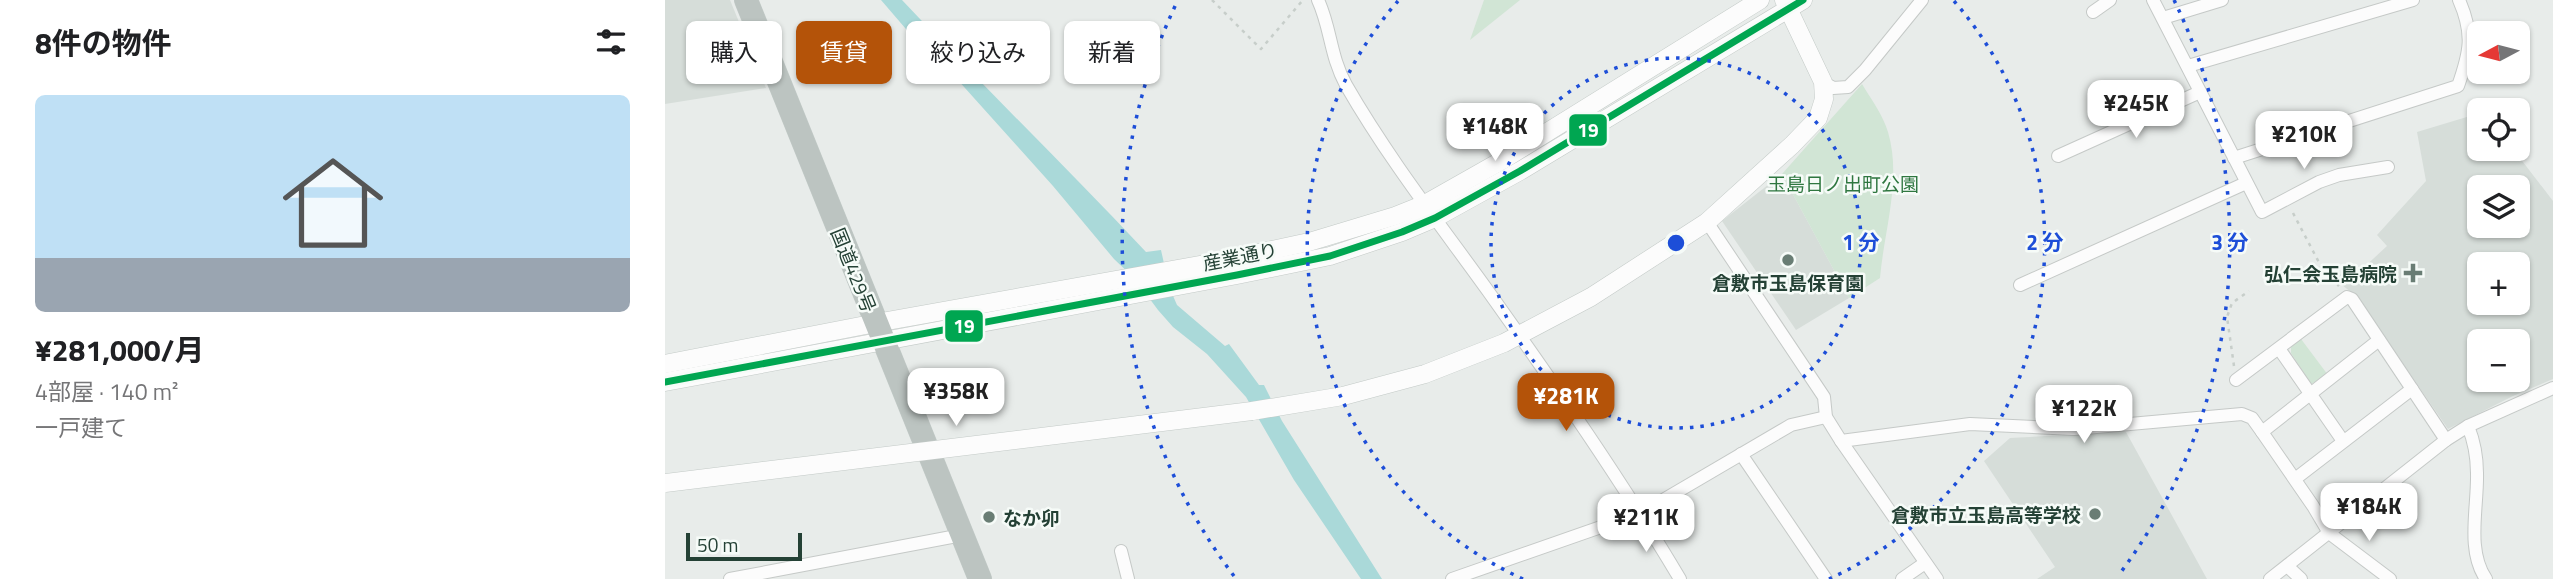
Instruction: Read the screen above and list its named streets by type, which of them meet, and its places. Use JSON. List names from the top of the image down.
{
  "streets": {
    "highway": ["国道429号"],
    "street": ["産業通り"]
  },
  "crossings": [
    ["産業通り", "国道429号"]
  ],
  "parks": ["玉島日ノ出町公園"],
  "places": {
    "other": ["倉敷市玉島保育園", "倉敷市立玉島高等学校", "なか卯"],
    "health": ["弘仁会玉島病院"]
  },
  "lines": ["transit line 19"],
  "scale_bar": "50 m",
  "north": "left",
  "page": {
    "heading": "8件の物件",
    "map_buttons": ["+", "−"],
    "chip": [
      "購入",
      "賃貸",
      "絞り込み",
      "新着"
    ],
    "price": [
      "¥245K",
      "¥148K",
      "¥210K",
      "¥358K",
      "¥281K",
      "¥122K",
      "¥184K",
      "¥211K"
    ],
    "list": [
      {
        "name": "¥281,000/月",
        "note": "4部屋 · 140 m² · 一戸建て"
      }
    ],
    "scale": "50 m"
  },
  "rings": ["1 分", "2 分", "3 分"]
}
